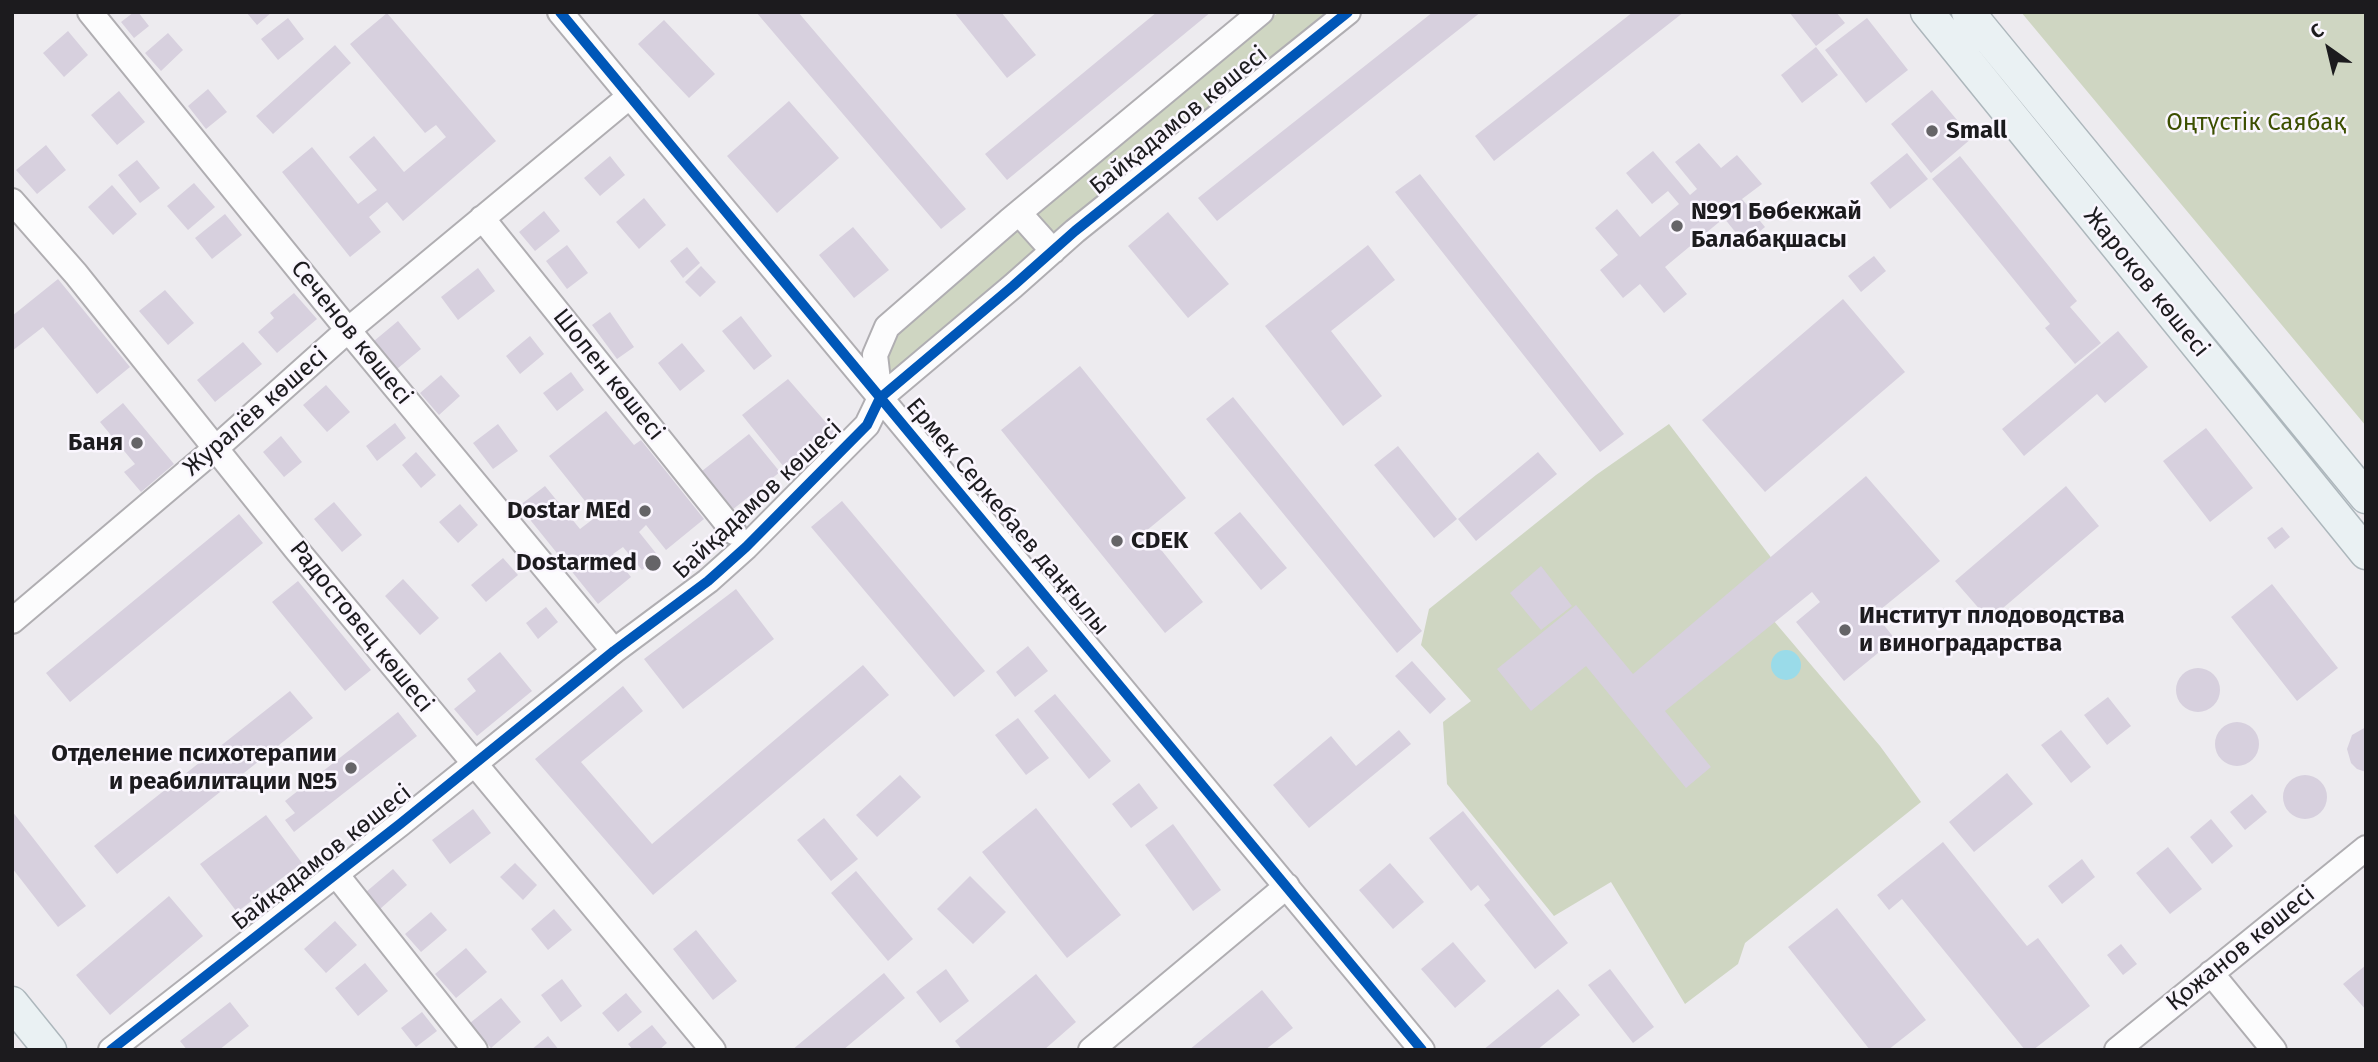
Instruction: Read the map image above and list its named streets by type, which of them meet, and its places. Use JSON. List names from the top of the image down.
{
  "streets": {
    "main road": ["Жароков көшесі"],
    "street": [
      "Байқадамов көшесі",
      "Сеченов көшесі",
      "Шопен көшесі",
      "Журалёв көшесі",
      "Ермек Серкебаев даңғылы",
      "Радостовец көшесі",
      "Қожанов көшесі"
    ]
  },
  "crossings": [
    ["Байқадамов көшесі", "Сеченов көшесі"],
    ["Байқадамов көшесі", "Ермек Серкебаев даңғылы"],
    ["Байқадамов көшесі", "Радостовец көшесі"],
    ["Сеченов көшесі", "Журалёв көшесі"],
    ["Шопен көшесі", "Журалёв көшесі"],
    ["Журалёв көшесі", "Ермек Серкебаев даңғылы"],
    ["Журалёв көшесі", "Радостовец көшесі"]
  ],
  "parks": ["Оңтүстік Саябақ"],
  "places": [
    "Small",
    "№91 Бөбекжай Балабақшасы",
    "Баня",
    "Dostar MEd",
    "CDEK",
    "Dostarmed",
    "Институт плодоводства и виноградарства",
    "Отделение психотерапии и реабилитации №5"
  ],
  "north": "top left"
}
